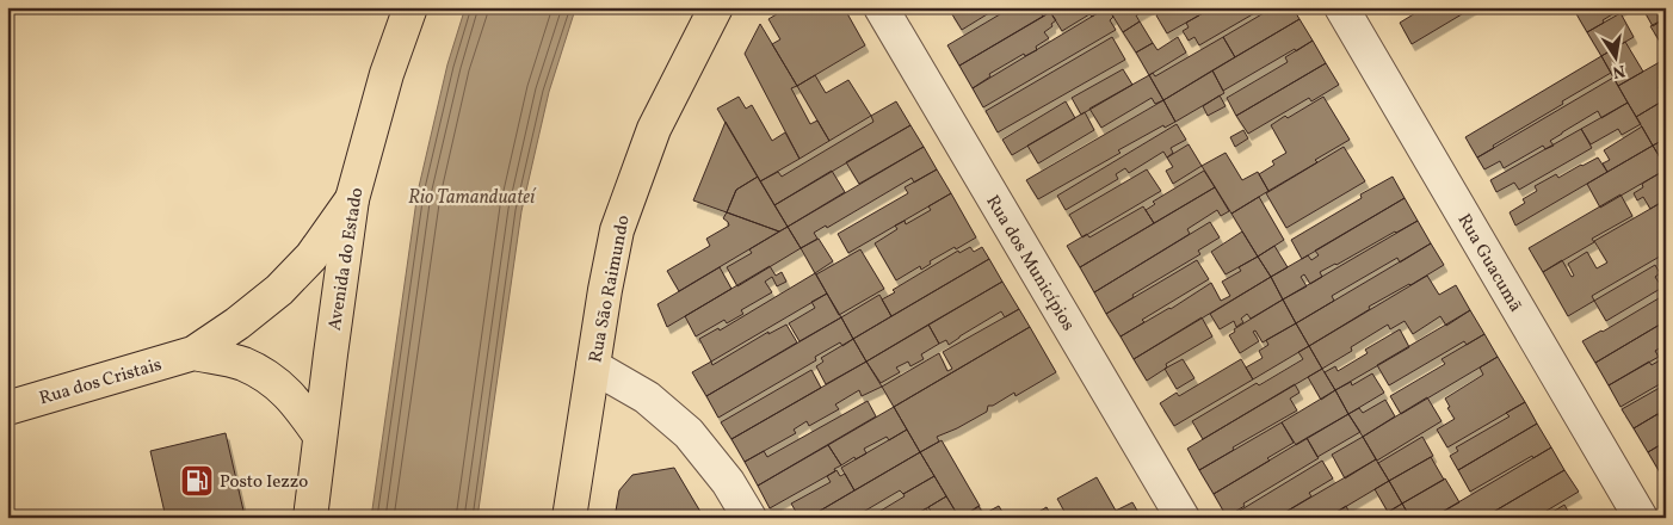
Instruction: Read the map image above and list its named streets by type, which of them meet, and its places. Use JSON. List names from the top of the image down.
{
  "streets": {
    "main road": ["Avenida do Estado", "Rua São Raimundo", "Rua dos Cristais"],
    "street": ["Rua dos Municípios", "Rua Guacumã"]
  },
  "crossings": [
    ["Avenida do Estado", "Rua dos Cristais"]
  ],
  "water": ["Rio Tamanduateí"],
  "places": {
    "fuel station": ["Posto Iezzo"]
  },
  "north": "bottom"
}
